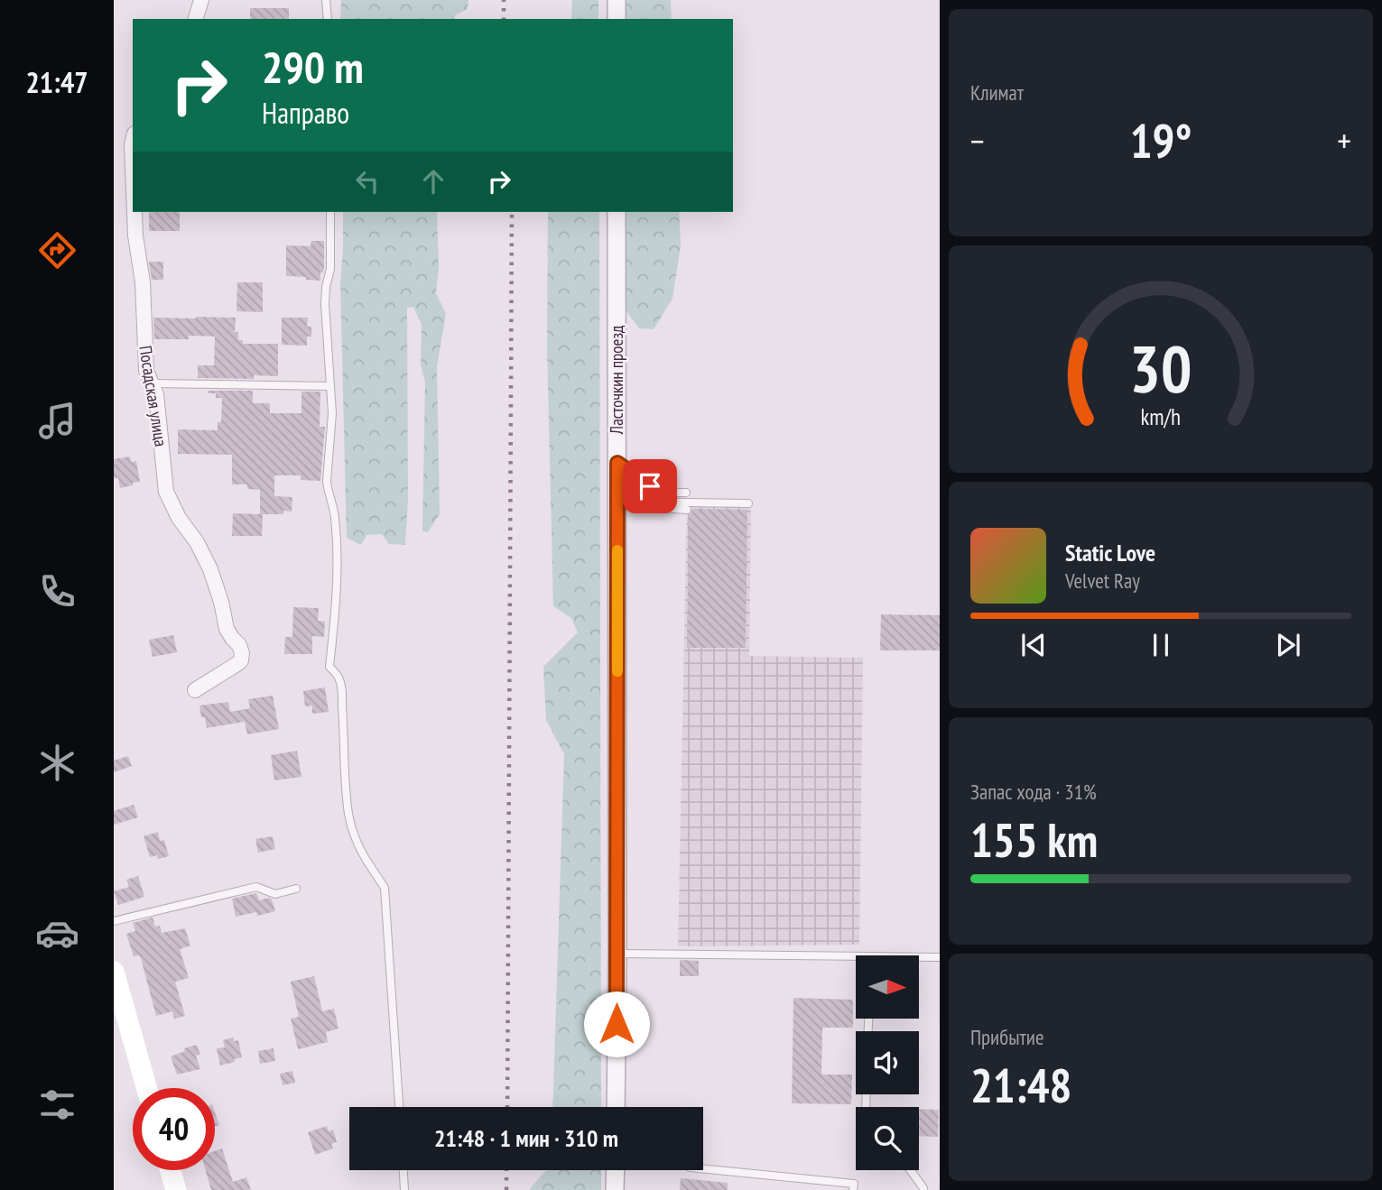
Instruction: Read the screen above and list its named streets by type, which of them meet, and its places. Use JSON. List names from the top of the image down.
{
  "streets": {
    "street": ["Ласточкин проезд", "Посадская улица"]
  },
  "north": "right",
  "page": {
    "tabs": "21:47",
    "tile": [
      "Климат",
      ["Запас хода · 31%", "155 km"],
      ["Прибытие", "21:48"]
    ],
    "turn": ["290 m", "Направо"],
    "heat": ["−", "19°", "+"],
    "song": ["Static Love", "Velvet Ray"],
    "limit": "40",
    "trip": "21:48 · 1 мин · 310 m",
    "gauge": ["30", "km/h"]
  }
}
